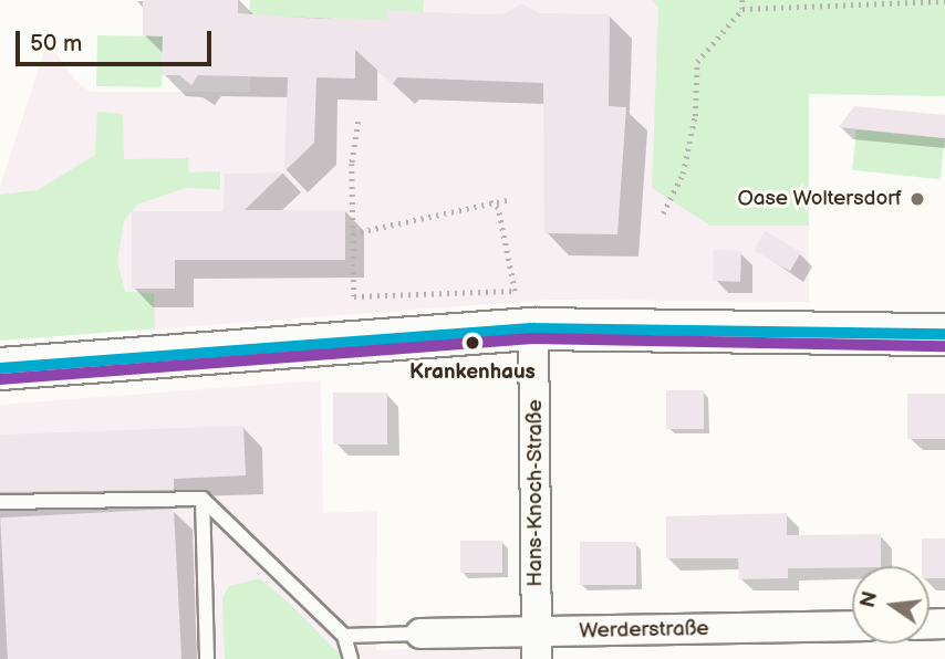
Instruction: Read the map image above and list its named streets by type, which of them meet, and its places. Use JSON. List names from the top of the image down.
{
  "streets": {
    "street": ["Hans-Knoch-Straße", "Werderstraße"]
  },
  "crossings": [
    ["Hans-Knoch-Straße", "Werderstraße"]
  ],
  "places": ["Oase Woltersdorf", "Krankenhaus"],
  "scale_bar": "50 m",
  "north": "left"
}
